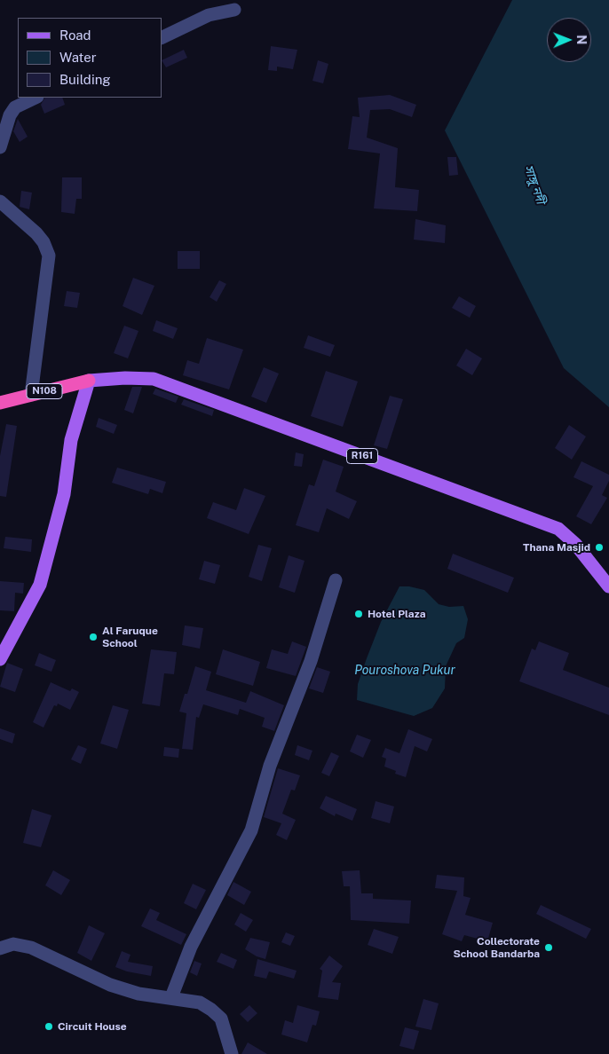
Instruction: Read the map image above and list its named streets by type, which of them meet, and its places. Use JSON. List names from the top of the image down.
{
  "streets": {
    "highway": ["N108"],
    "main road": ["R161"]
  },
  "crossings": [
    ["N108", "R161"]
  ],
  "water": ["সাঙ্গু নদী", "Pouroshova Pukur"],
  "places": [
    "Thana Masjid",
    "Hotel Plaza",
    "Al Faruque School",
    "Collectorate School Bandarba",
    "Circuit House"
  ],
  "legend": ["Road", "Water", "Building"],
  "north": "right"
}
